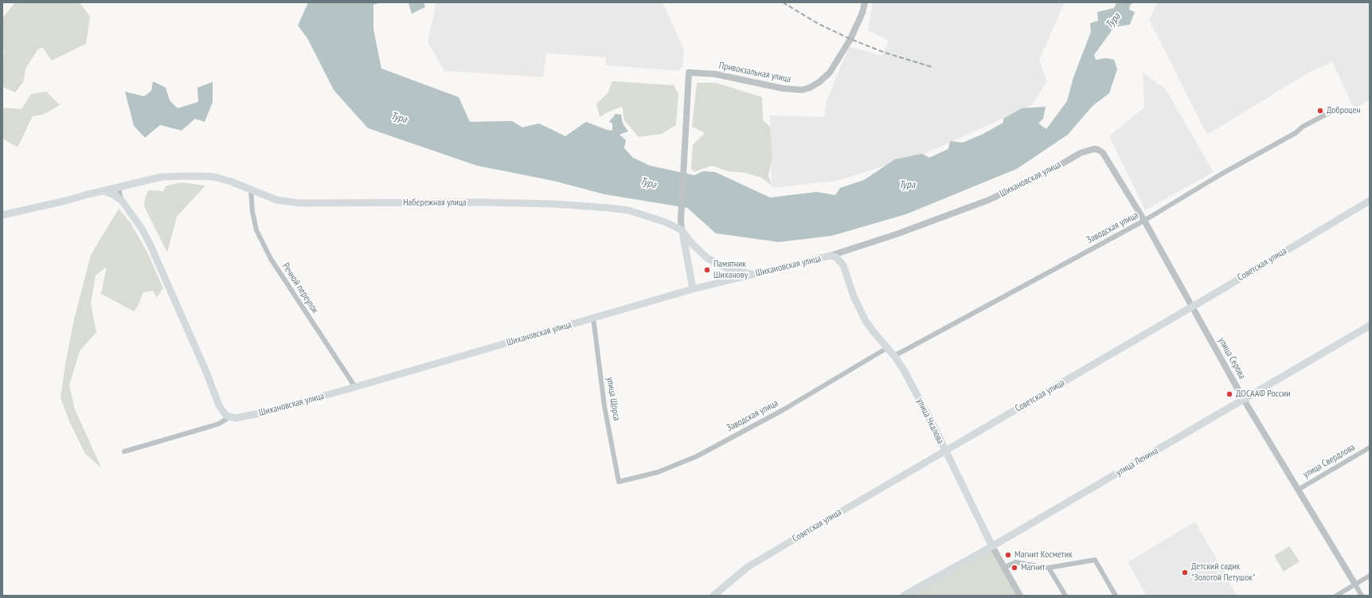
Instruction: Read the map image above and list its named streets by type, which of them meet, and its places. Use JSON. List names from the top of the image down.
{
  "streets": {
    "main road": [
      "Шихановская улица",
      "Набережная улица",
      "Советская улица",
      "улица Чкалова",
      "улица Ленина"
    ],
    "street": [
      "Привокзальная улица",
      "Заводская улица",
      "Речной переулок",
      "улица Серова",
      "улица Щорса",
      "улица Свердлова"
    ]
  },
  "crossings": [
    ["Привокзальная улица", "Набережная улица"],
    ["Шихановская улица", "Набережная улица"],
    ["Шихановская улица", "Речной переулок"],
    ["Шихановская улица", "улица Серова"],
    ["Шихановская улица", "улица Щорса"],
    ["Шихановская улица", "улица Чкалова"],
    ["Набережная улица", "Речной переулок"],
    ["Заводская улица", "улица Серова"],
    ["Заводская улица", "улица Щорса"],
    ["Заводская улица", "улица Чкалова"],
    ["Советская улица", "улица Серова"],
    ["Советская улица", "улица Чкалова"],
    ["улица Серова", "улица Свердлова"],
    ["улица Серова", "улица Ленина"],
    ["улица Чкалова", "улица Ленина"]
  ],
  "water": ["Тура"],
  "places": [
    "Доброцен",
    "Памятник Шиханову",
    "ДОСААФ России",
    "Магнит Косметик",
    "Магнит",
    "Детский садик \"Золотой Петушок\""
  ]
}
